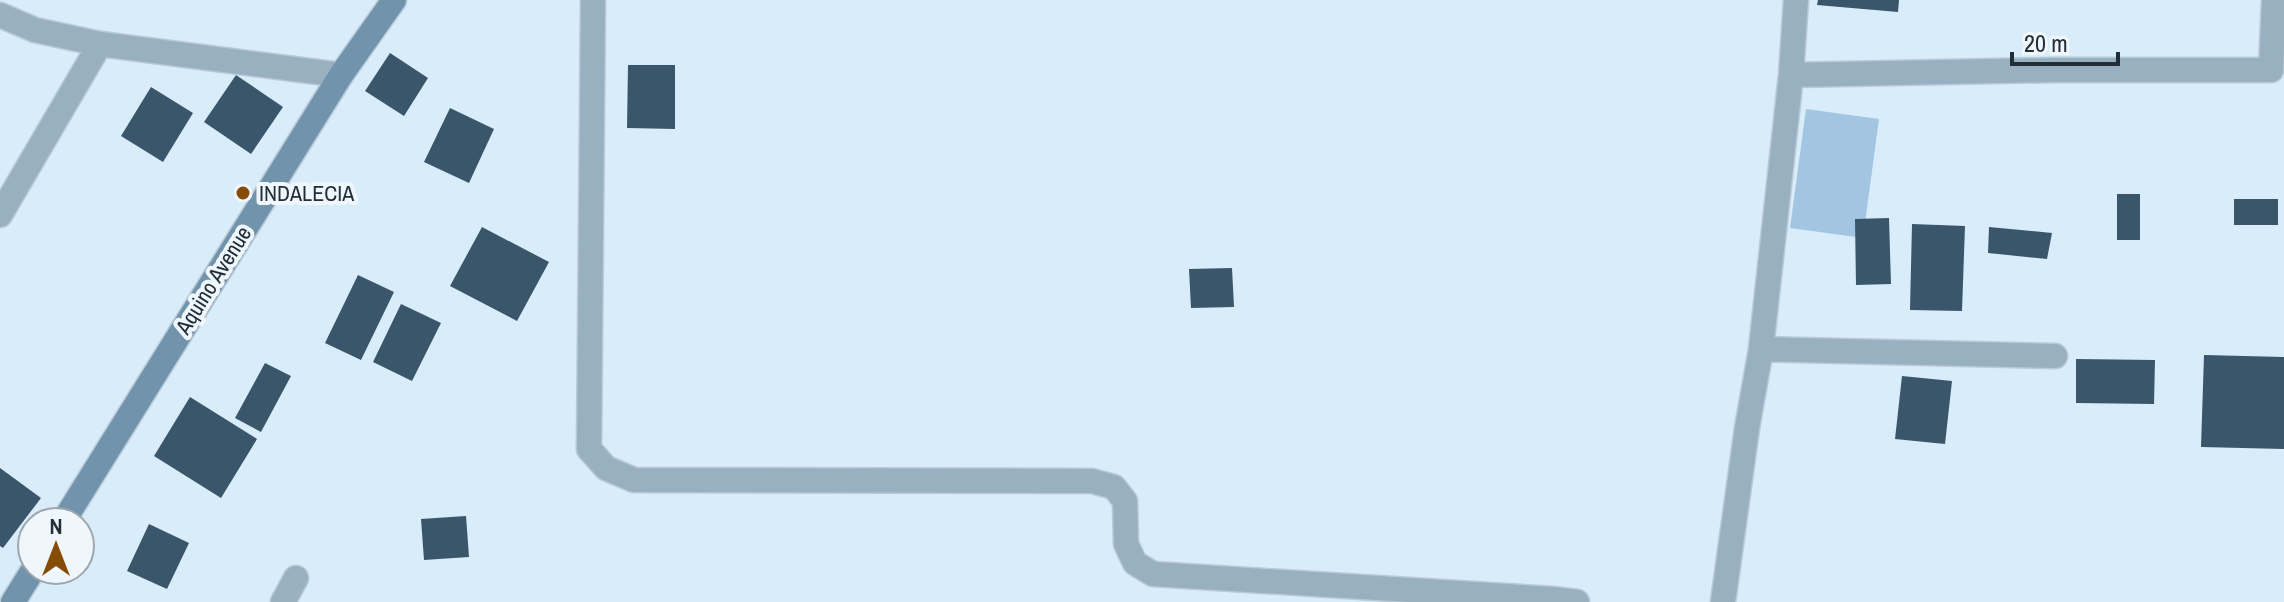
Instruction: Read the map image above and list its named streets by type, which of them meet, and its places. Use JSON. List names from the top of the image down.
{
  "streets": {
    "main road": ["Aquino Avenue"]
  },
  "places": ["INDALECIA"],
  "scale_bar": "20 m",
  "north": "top"
}
